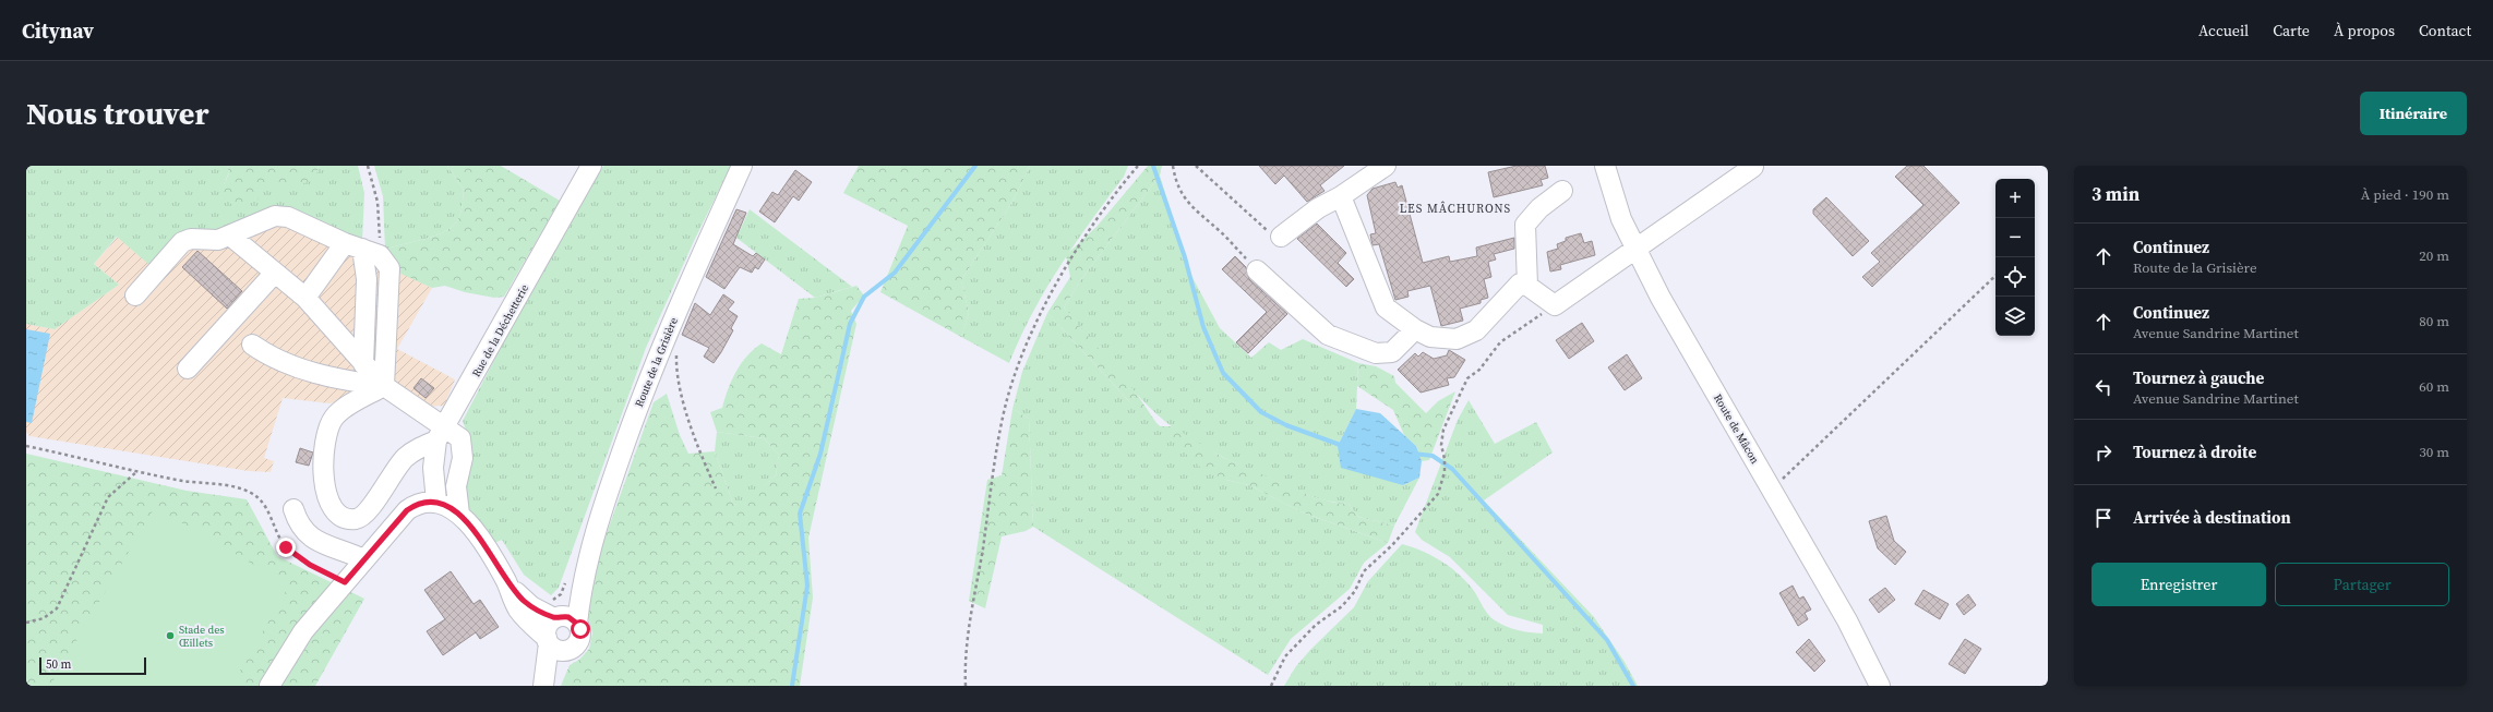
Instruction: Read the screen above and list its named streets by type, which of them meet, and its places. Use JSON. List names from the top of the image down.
{
  "streets": {
    "street": ["Rue de la Déchetterie", "Route de la Grisière", "Route de Mâcon"]
  },
  "districts": ["LES MÂCHURONS"],
  "places": ["Stade des Œillets"],
  "scale_bar": "50 m",
  "page": {
    "header": "Citynav",
    "nav": [
      "Accueil",
      "Carte",
      "À propos",
      "Contact"
    ],
    "buttons": [
      "Itinéraire",
      ["Enregistrer", "Partager"]
    ],
    "title": "Nous trouver",
    "heading": ["3 min", "À pied · 190 m"],
    "map_buttons": ["+", "−"],
    "list": [
      ["Continuez", "Route de la Grisière", "20 m"],
      ["Continuez", "Avenue Sandrine Martinet", "80 m"],
      ["Tournez à gauche", "Avenue Sandrine Martinet", "60 m"],
      ["Tournez à droite", "30 m"],
      "Arrivée à destination"
    ],
    "scale": "50 m"
  }
}
